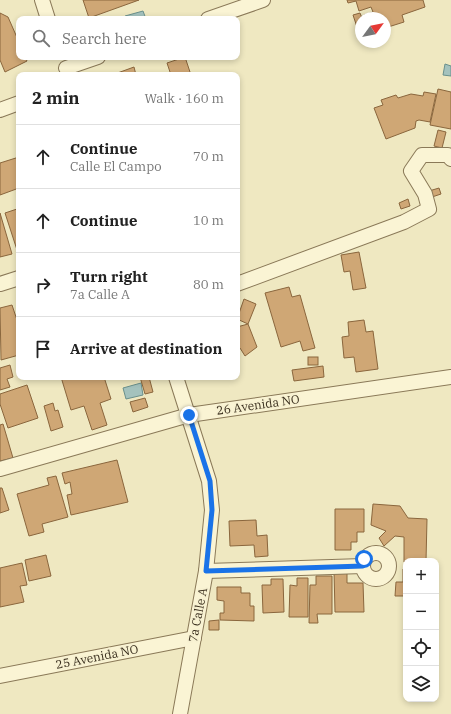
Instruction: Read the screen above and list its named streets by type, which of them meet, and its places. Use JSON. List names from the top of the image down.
{
  "streets": {
    "street": ["26 Avenida NO", "7a Calle A", "25 Avenida NO"]
  },
  "crossings": [
    ["26 Avenida NO", "7a Calle A"],
    ["7a Calle A", "25 Avenida NO"]
  ],
  "north": "top right",
  "page": {
    "search": "Search here",
    "heading": ["2 min", "Walk · 160 m"],
    "list": [
      ["Continue", "Calle El Campo", "70 m"],
      ["Continue", "10 m"],
      ["Turn right", "7a Calle A", "80 m"],
      "Arrive at destination"
    ],
    "map_buttons": ["+", "−"]
  }
}
